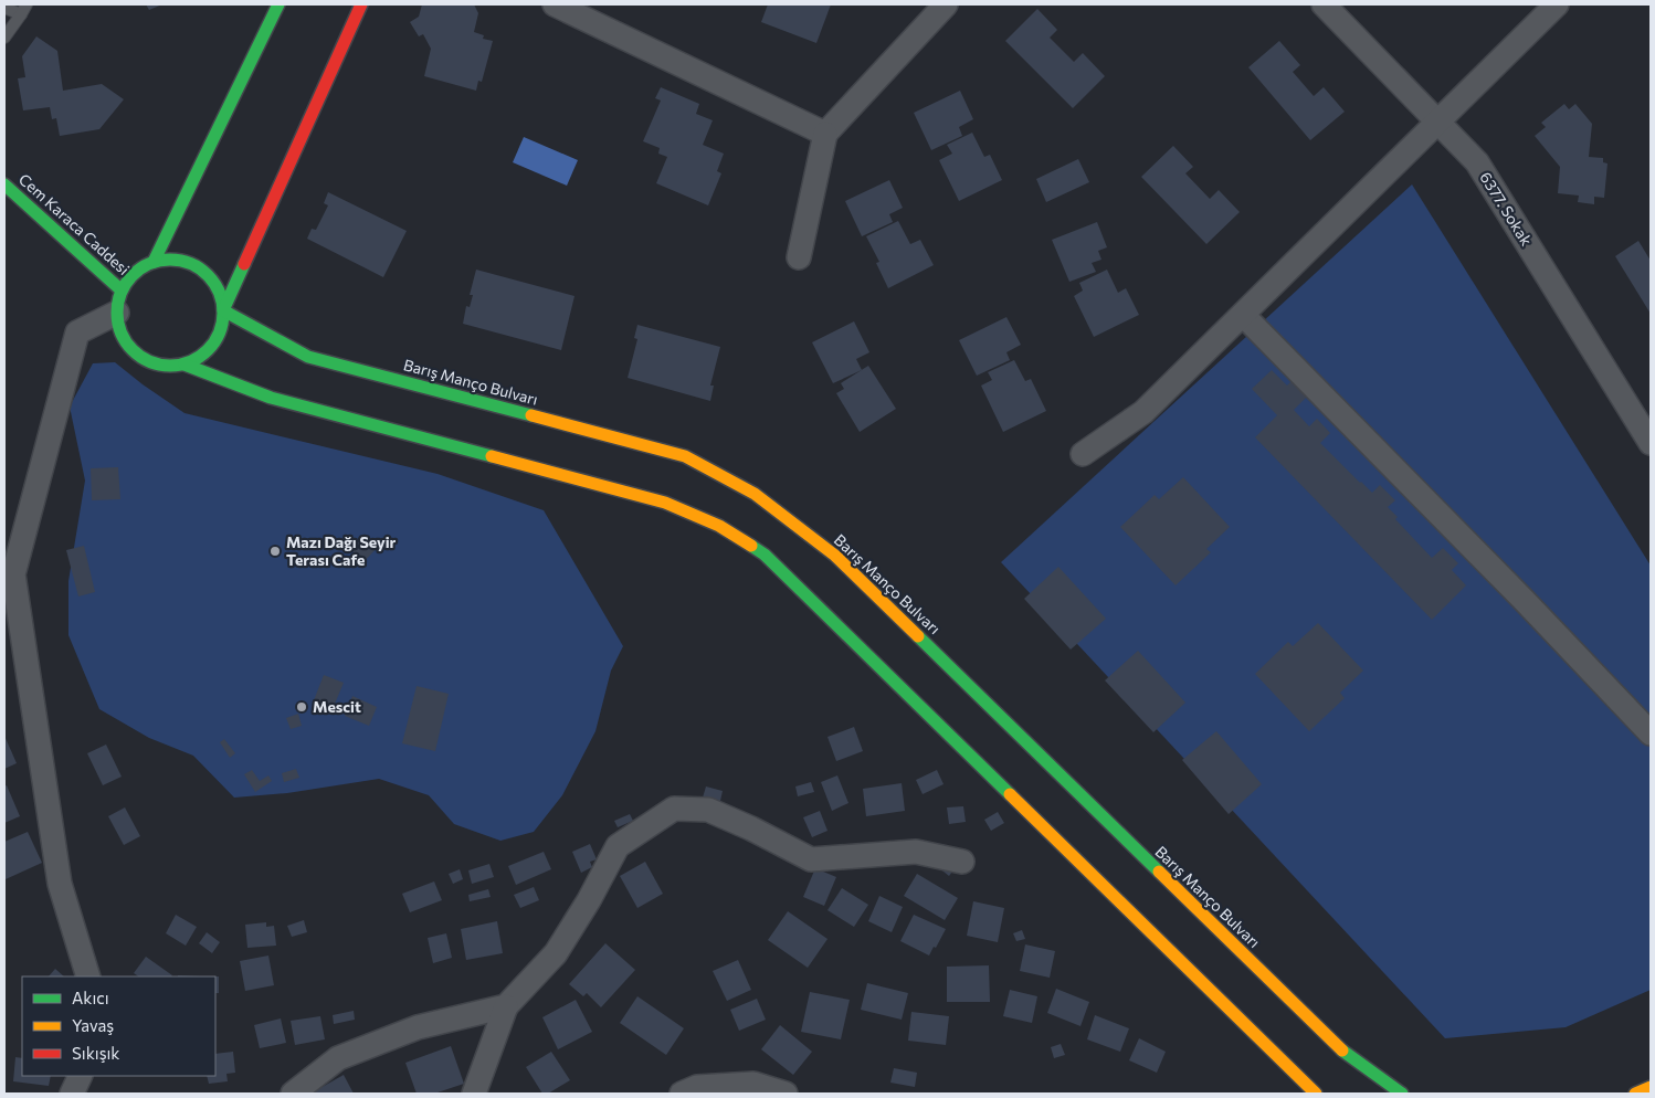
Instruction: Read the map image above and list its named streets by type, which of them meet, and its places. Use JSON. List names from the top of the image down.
{
  "streets": {
    "main road": ["Cem Karaca Caddesi", "Barış Manço Bulvarı"],
    "street": ["6377. Sokak"]
  },
  "crossings": [
    ["Cem Karaca Caddesi", "Barış Manço Bulvarı"]
  ],
  "places": ["Mazı Dağı Seyir Terası Cafe", "Mescit"],
  "legend": ["Akıcı", "Yavaş", "Sıkışık"]
}
